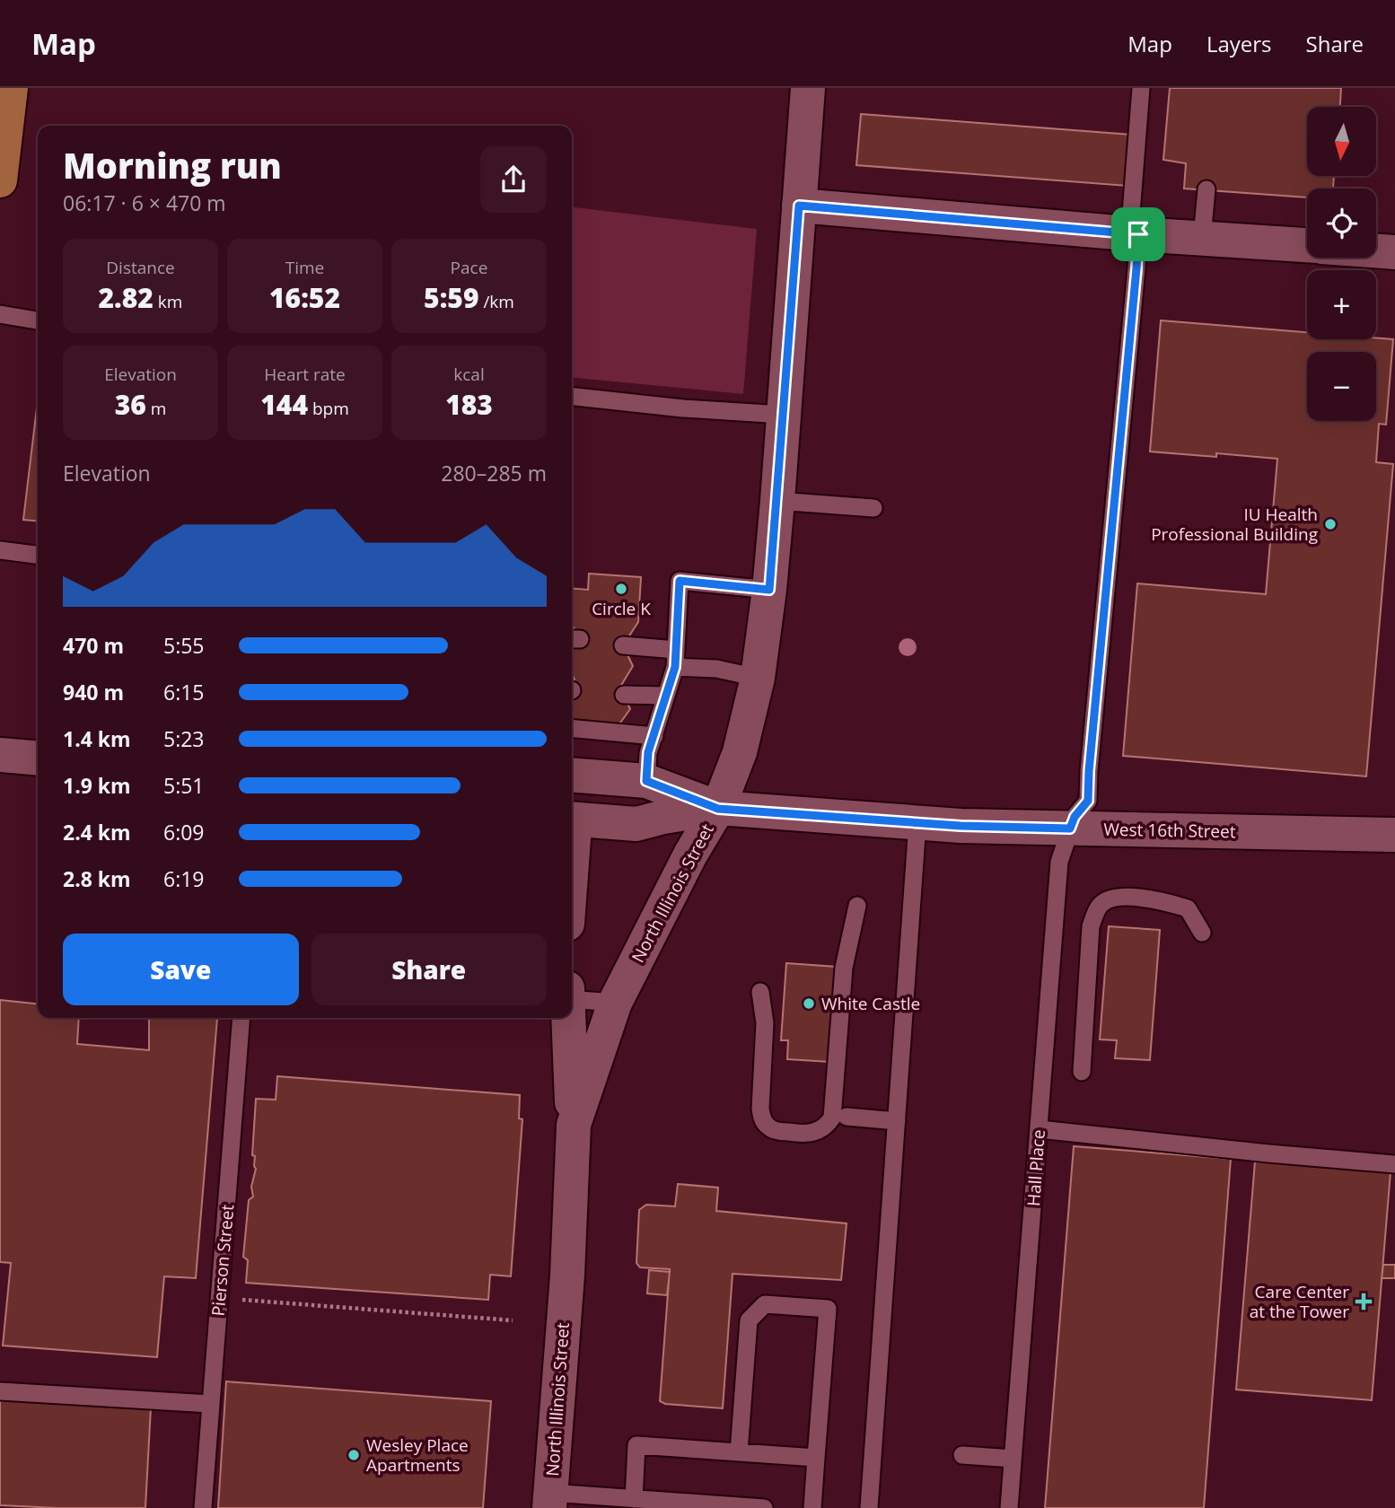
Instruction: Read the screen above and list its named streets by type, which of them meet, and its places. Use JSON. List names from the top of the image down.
{
  "streets": {
    "main road": ["West 16th Street", "North Illinois Street"],
    "lane": ["Hall Place", "Pierson Street"]
  },
  "crossings": [
    ["West 16th Street", "North Illinois Street"],
    ["West 16th Street", "Hall Place"]
  ],
  "places": {
    "other": [
      "IU Health Professional Building",
      "Circle K",
      "White Castle",
      "Wesley Place Apartments"
    ],
    "health": ["Care Center at the Tower"]
  },
  "north": "bottom",
  "page": {
    "header": "Map",
    "nav": ["Map", "Layers", "Share"],
    "map_buttons": ["+", "−"],
    "heading": ["Morning run", "06:17 · 6 × 470 m"],
    "stats": [
      ["Distance", "2.82 km"],
      ["Time", "16:52"],
      ["Pace", "5:59 /km"],
      ["Elevation", "36 m"],
      ["Heart rate", "144 bpm"],
      ["kcal", "183"]
    ],
    "chart": ["Elevation", "280–285 m"],
    "list": [
      {
        "name": "470 m",
        "note": "5:55"
      },
      {
        "name": "940 m",
        "note": "6:15"
      },
      {
        "name": "1.4 km",
        "note": "5:23"
      },
      {
        "name": "1.9 km",
        "note": "5:51"
      },
      {
        "name": "2.4 km",
        "note": "6:09"
      },
      {
        "name": "2.8 km",
        "note": "6:19"
      }
    ],
    "buttons": ["Save", "Share"]
  }
}
